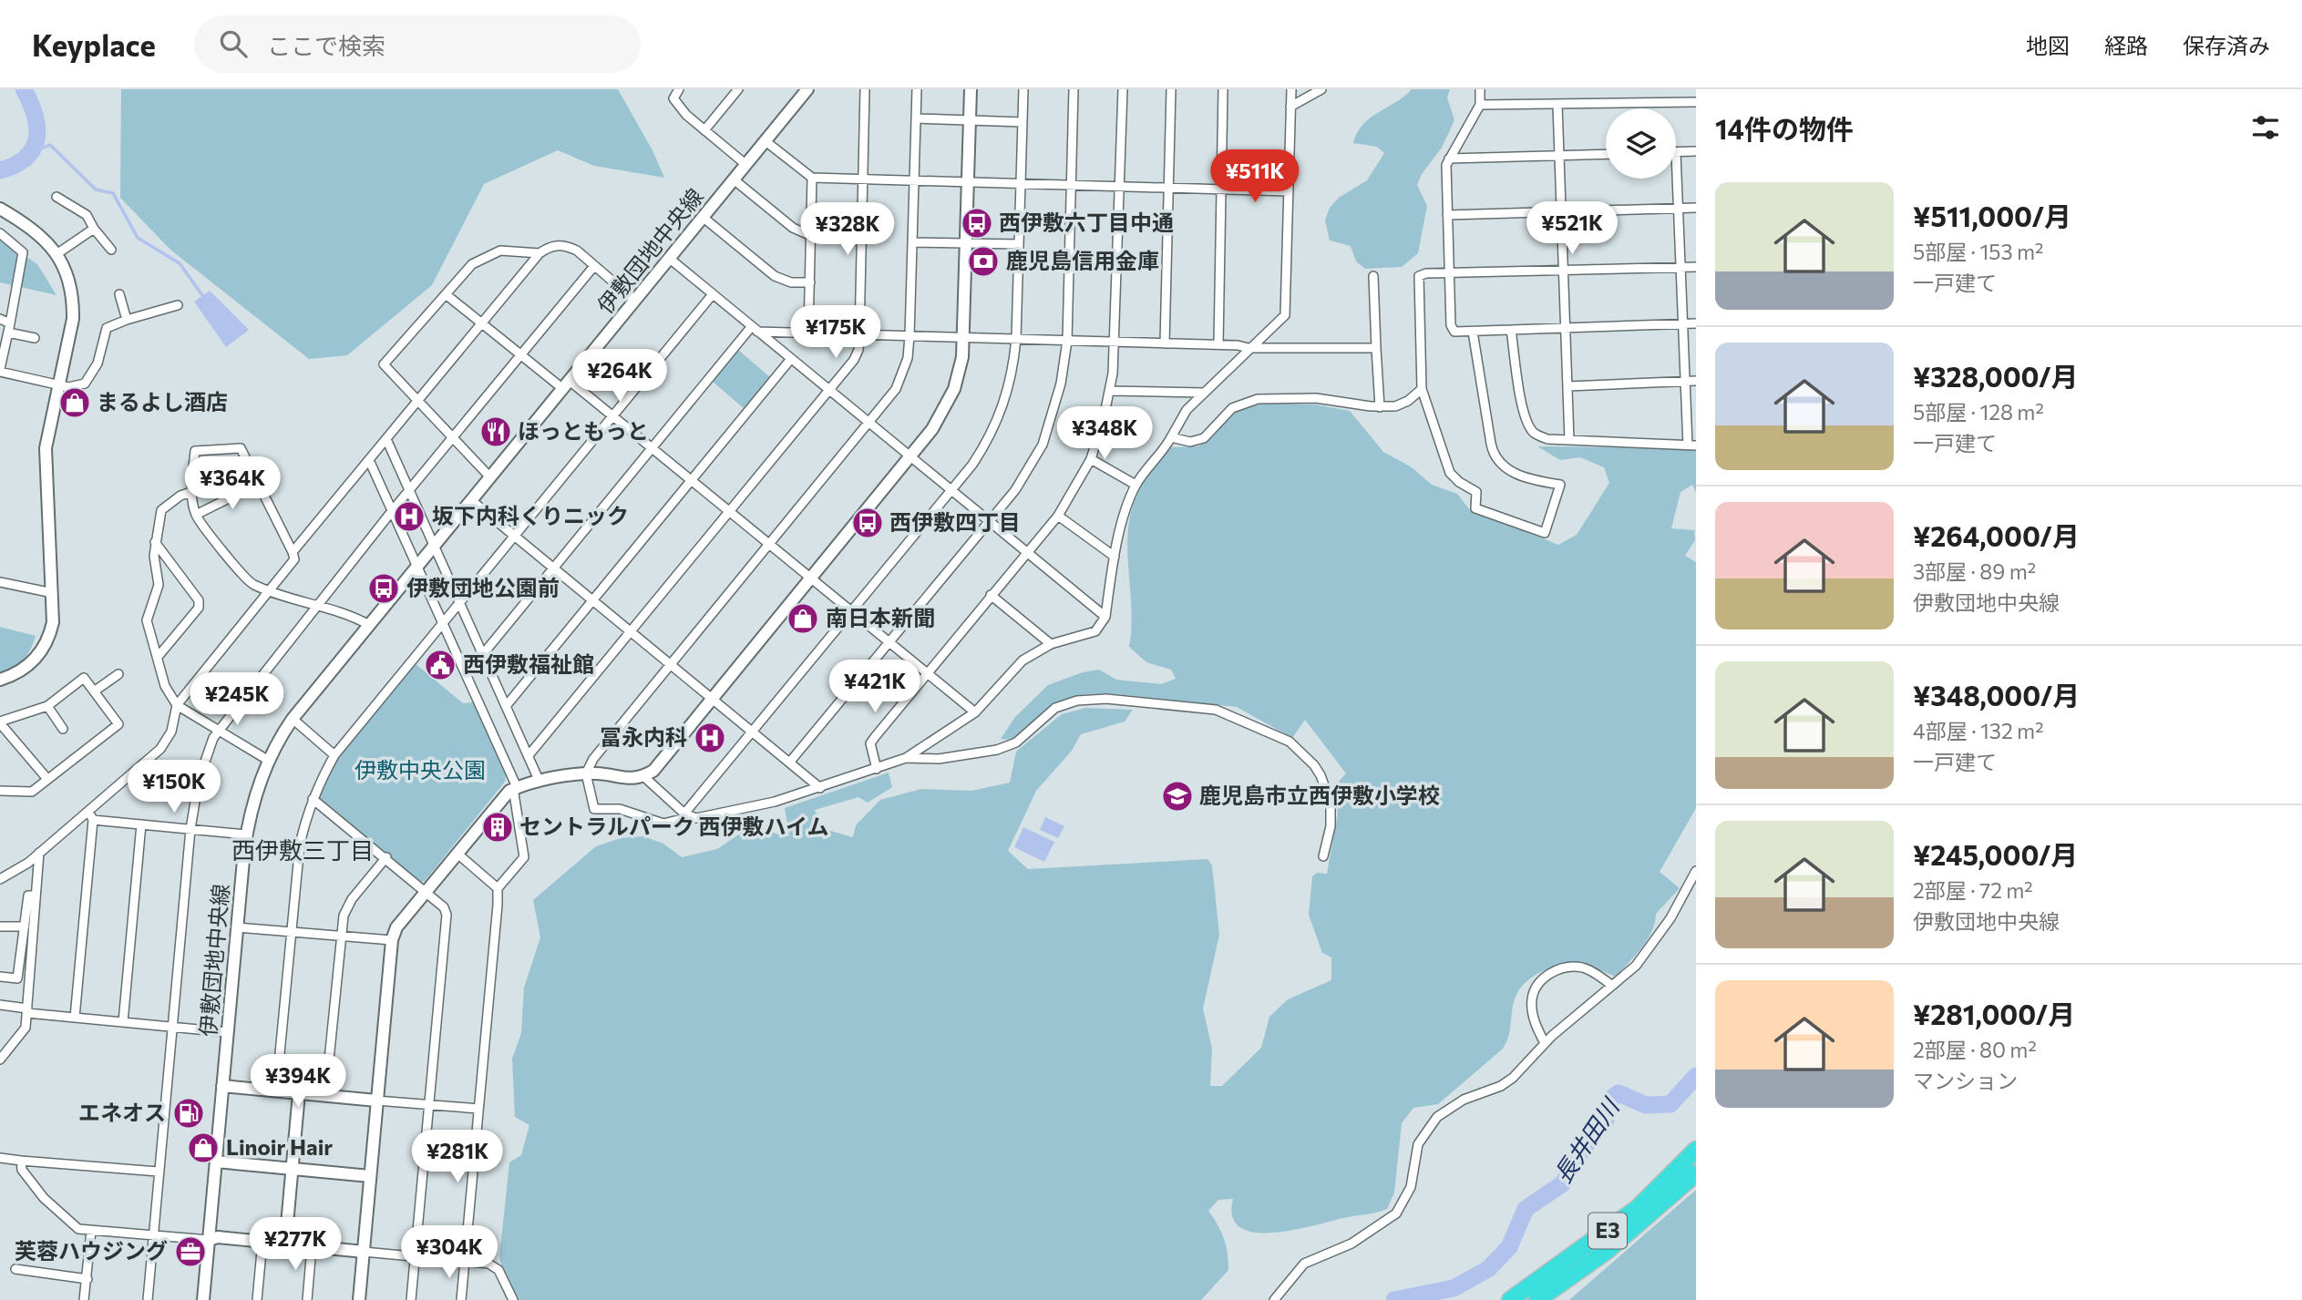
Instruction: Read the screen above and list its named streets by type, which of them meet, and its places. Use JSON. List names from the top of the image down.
{
  "streets": {
    "highway": ["E3"],
    "street": ["伊敷団地中央線"]
  },
  "districts": ["西伊敷三丁目"],
  "water": ["長井田川"],
  "parks": ["伊敷中央公園"],
  "places": {
    "bus stop": ["西伊敷六丁目中通", "西伊敷四丁目", "伊敷団地公園前"],
    "bank": ["鹿児島信用金庫"],
    "shop": ["まるよし酒店", "南日本新聞", "Linoir Hair"],
    "restaurant": ["ほっともっと"],
    "hospital": ["坂下内科くりニック", "冨永内科"],
    "public building": ["西伊敷福祉館"],
    "school or university": ["鹿児島市立西伊敷小学校"],
    "building": ["セントラルパーク 西伊敷ハイム"],
    "fuel station": ["エネオス"],
    "office": ["芙蓉ハウジング"]
  },
  "page": {
    "header": "Keyplace",
    "search": "ここで検索",
    "nav": ["地図", "経路", "保存済み"],
    "heading": "14件の物件",
    "price": [
      "¥511K",
      "¥521K",
      "¥328K",
      "¥175K",
      "¥264K",
      "¥348K",
      "¥364K",
      "¥421K",
      "¥245K",
      "¥150K",
      "¥394K",
      "¥281K",
      "¥277K",
      "¥304K"
    ],
    "list": [
      {
        "name": "¥511,000/月",
        "note": "5部屋 · 153 m² · 一戸建て"
      },
      {
        "name": "¥328,000/月",
        "note": "5部屋 · 128 m² · 一戸建て"
      },
      {
        "name": "¥264,000/月",
        "note": "3部屋 · 89 m² · 伊敷団地中央線"
      },
      {
        "name": "¥348,000/月",
        "note": "4部屋 · 132 m² · 一戸建て"
      },
      {
        "name": "¥245,000/月",
        "note": "2部屋 · 72 m² · 伊敷団地中央線"
      },
      {
        "name": "¥281,000/月",
        "note": "2部屋 · 80 m² · マンション"
      }
    ]
  }
}
